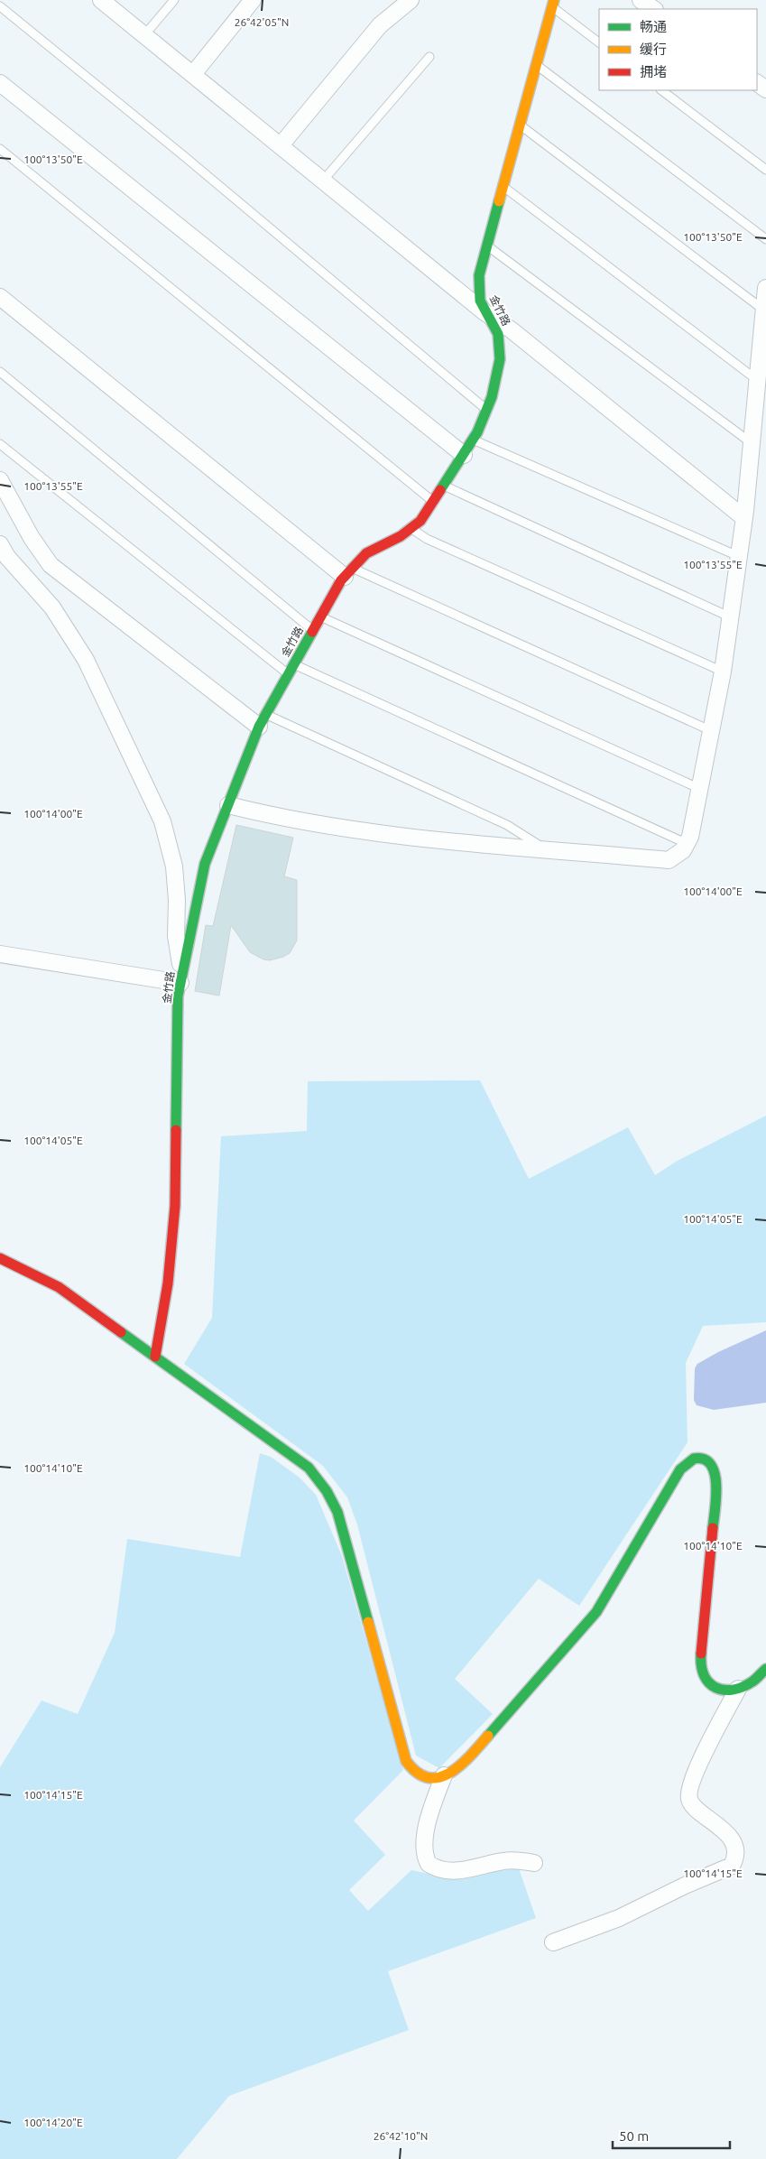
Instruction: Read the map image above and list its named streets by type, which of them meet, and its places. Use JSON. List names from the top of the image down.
{
  "streets": {
    "street": ["金竹路"]
  },
  "legend": ["畅通", "缓行", "拥堵"],
  "scale_bar": "50 m",
  "coordinates": [
    "26°42'05\"N",
    "100°13'50\"E",
    "100°13'55\"E",
    "100°14'00\"E",
    "100°14'05\"E",
    "100°14'10\"E",
    "100°14'15\"E",
    "100°14'20\"E",
    "26°42'10\"N"
  ]
}
